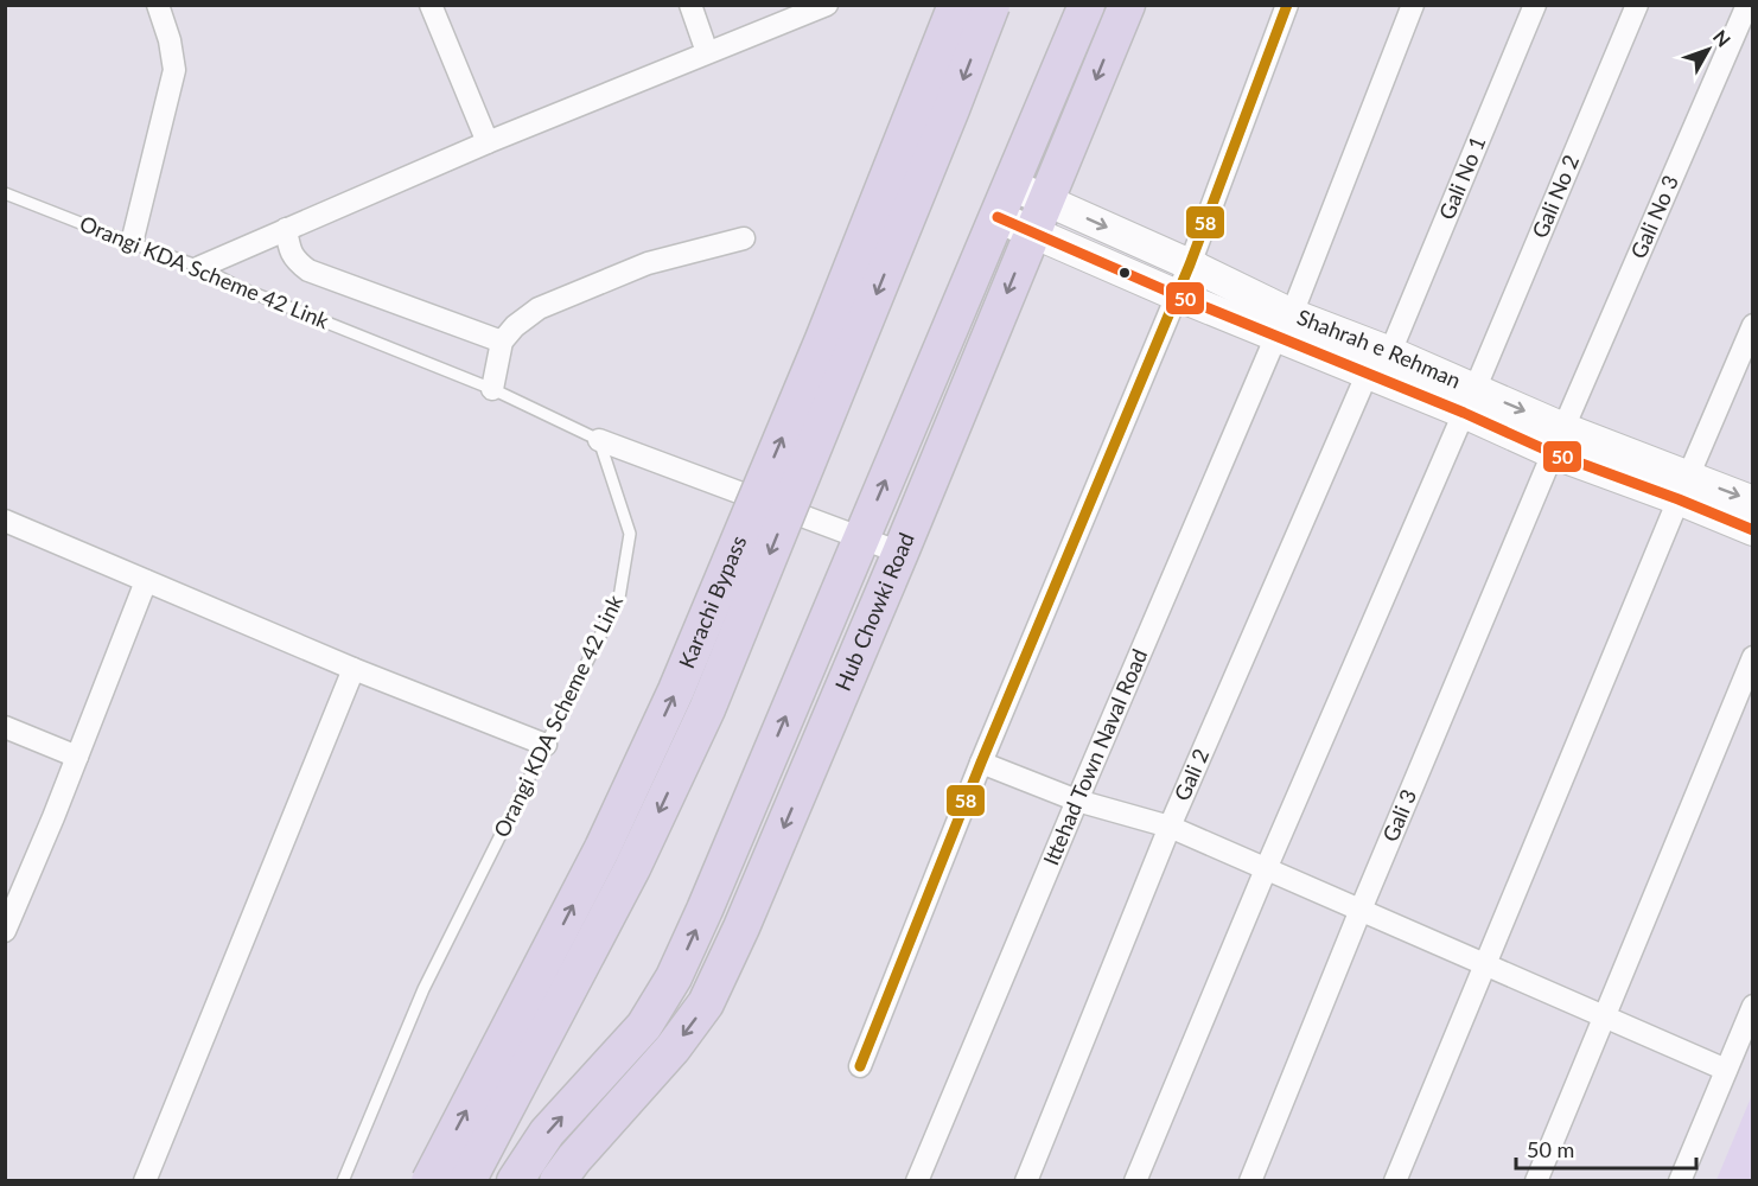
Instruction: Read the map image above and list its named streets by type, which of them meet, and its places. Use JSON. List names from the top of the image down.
{
  "streets": {
    "highway": ["Karachi Bypass", "Hub Chowki Road"],
    "main road": ["Shahrah e Rehman"],
    "street": [
      "Gali No 1",
      "Gali No 2",
      "Gali No 3",
      "Ittehad Town Naval Road",
      "Gali 2",
      "Gali 3"
    ],
    "lane": ["Orangi KDA Scheme 42 Link"]
  },
  "crossings": [
    ["Gali No 1", "Shahrah e Rehman"],
    ["Gali No 2", "Shahrah e Rehman"],
    ["Gali No 3", "Shahrah e Rehman"],
    ["Gali No 3", "Gali 3"],
    ["Shahrah e Rehman", "Hub Chowki Road"],
    ["Shahrah e Rehman", "Ittehad Town Naval Road"],
    ["Shahrah e Rehman", "Gali 2"],
    ["Shahrah e Rehman", "Gali 3"]
  ],
  "lines": ["transit line 58", "transit line 50"],
  "scale_bar": "50 m",
  "north": "top right"
}
